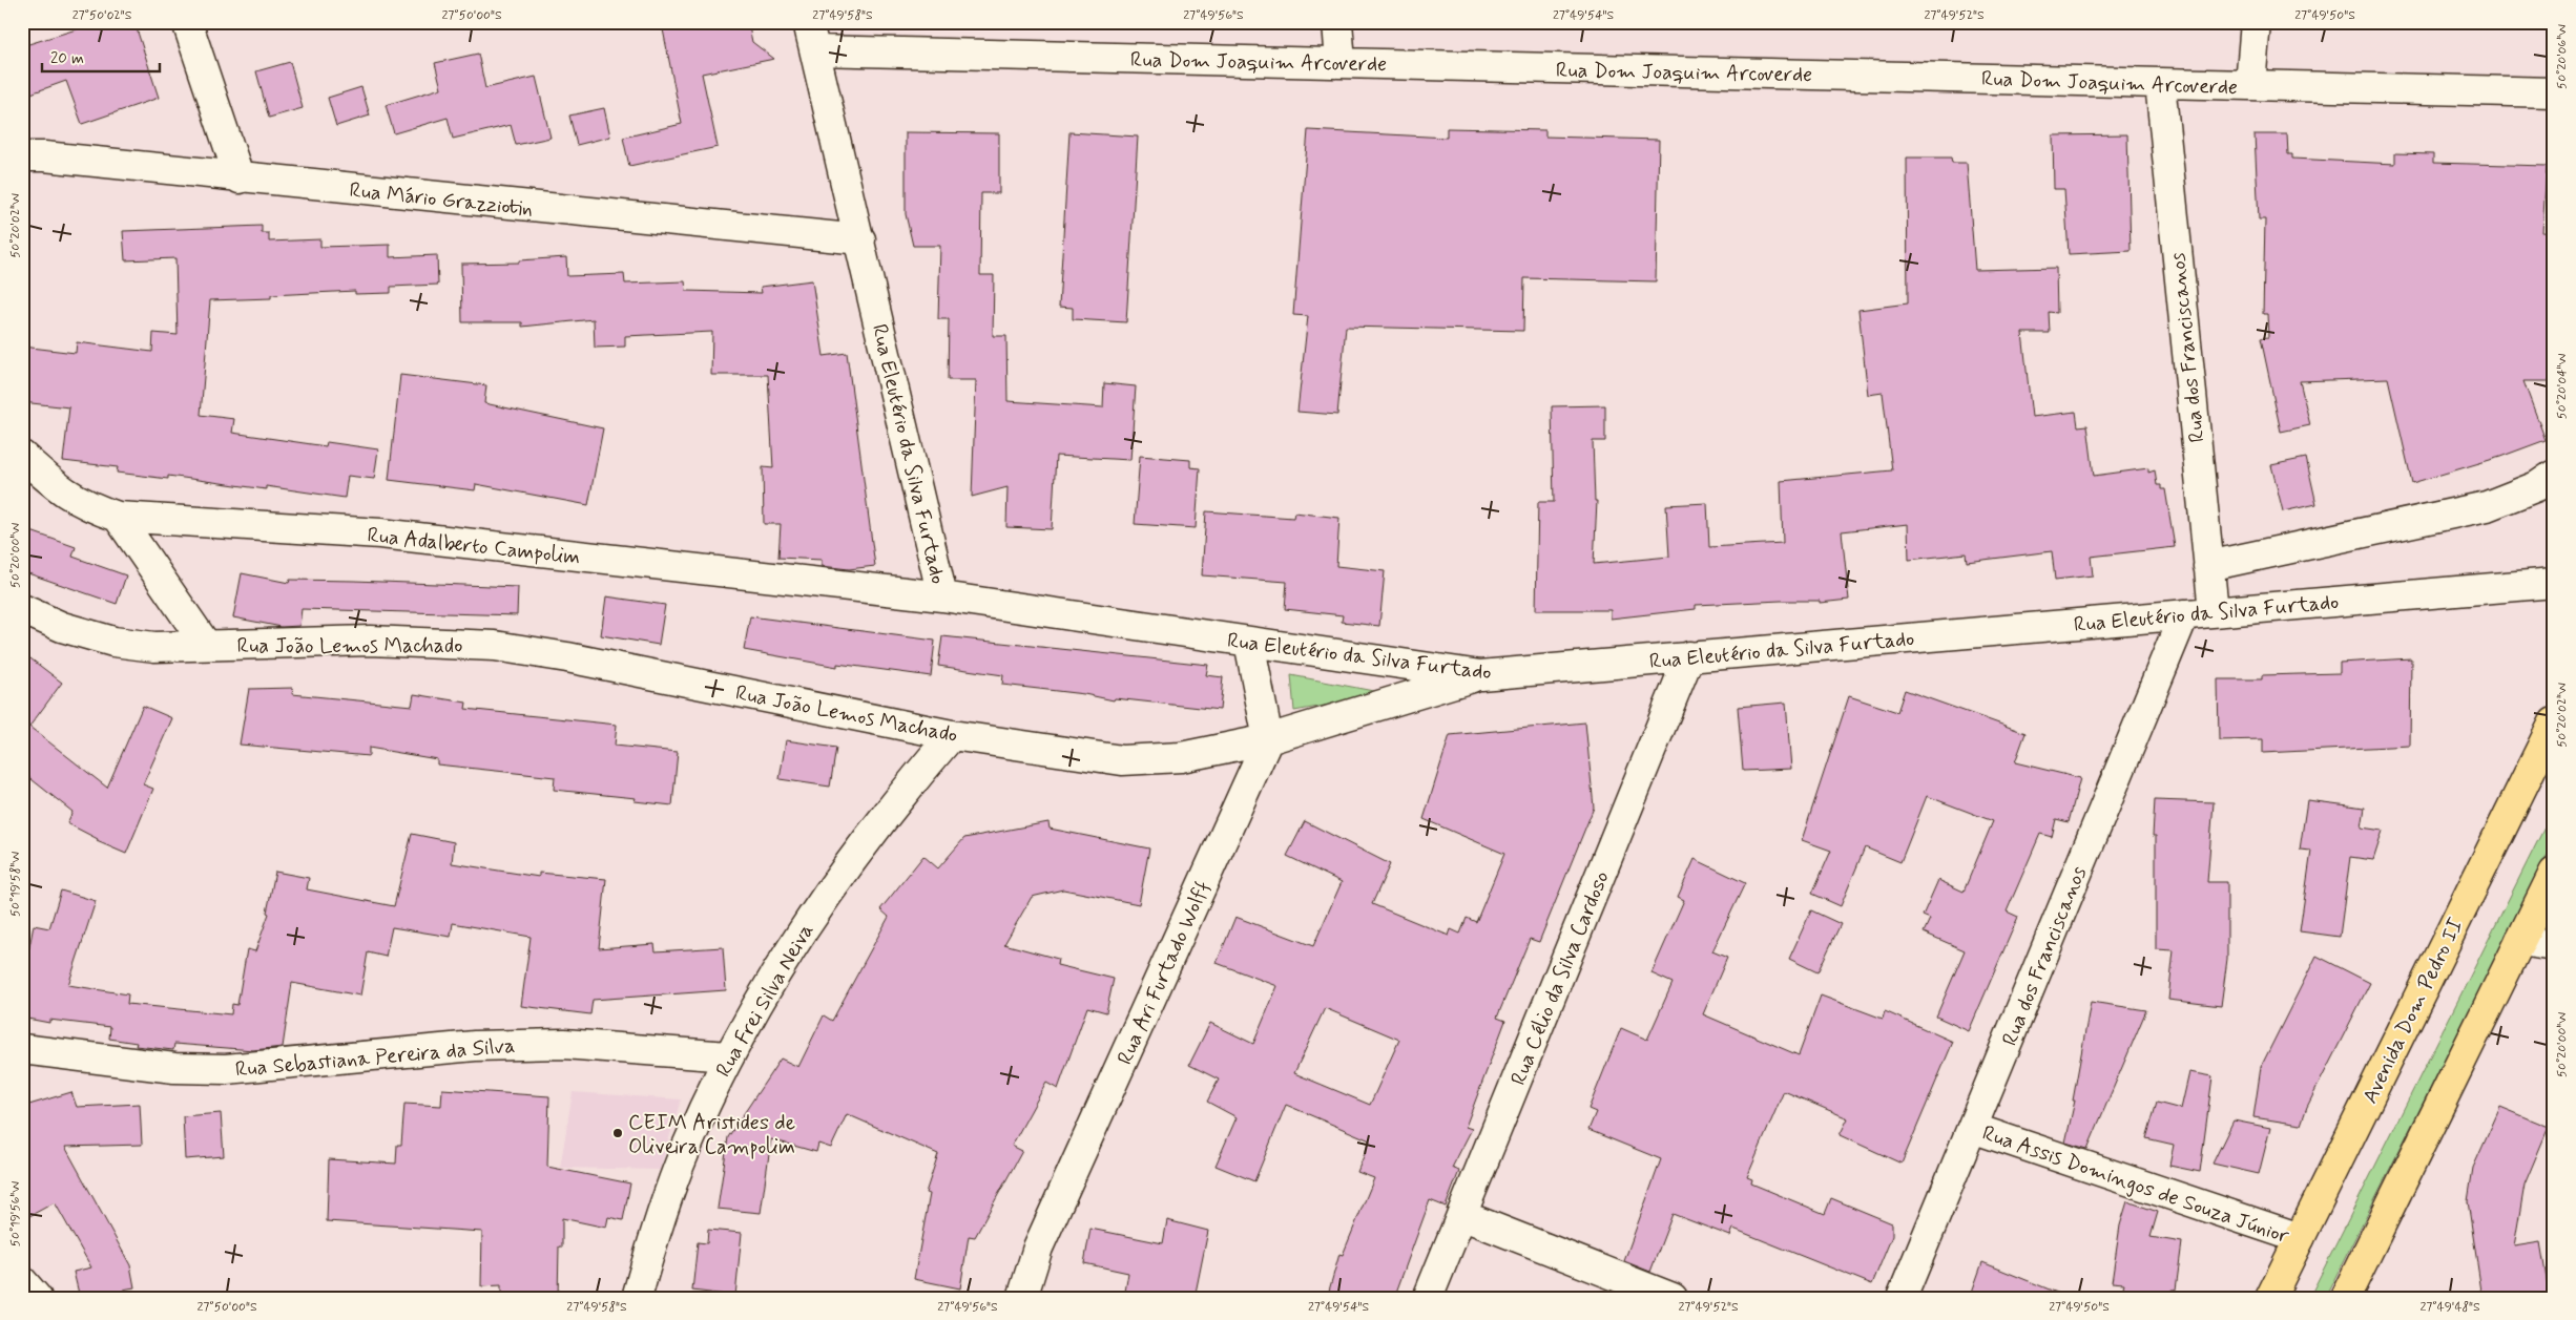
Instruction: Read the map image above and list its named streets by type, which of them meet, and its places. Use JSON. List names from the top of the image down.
{
  "streets": {
    "main road": ["Avenida Dom Pedro II"],
    "street": [
      "Rua Dom Joaquim Arcoverde",
      "Rua Mário Grazziotin",
      "Rua dos Franciscanos",
      "Rua Eleutério da Silva Furtado",
      "Rua Adalberto Campolim",
      "Rua João Lemos Machado",
      "Rua Ari Furtado Wolff",
      "Rua Célio da Silva Cardoso",
      "Rua Frei Silva Neiva",
      "Rua Sebastiana Pereira da Silva",
      "Rua Assis Domingos de Souza Júnior"
    ]
  },
  "crossings": [
    ["Rua Dom Joaquim Arcoverde", "Rua dos Franciscanos"],
    ["Rua Dom Joaquim Arcoverde", "Rua Eleutério da Silva Furtado"],
    ["Rua Mário Grazziotin", "Rua Eleutério da Silva Furtado"],
    ["Rua dos Franciscanos", "Rua Eleutério da Silva Furtado"],
    ["Rua dos Franciscanos", "Rua Assis Domingos de Souza Júnior"],
    ["Rua Eleutério da Silva Furtado", "Rua Adalberto Campolim"],
    ["Rua Eleutério da Silva Furtado", "Rua João Lemos Machado"],
    ["Rua Eleutério da Silva Furtado", "Rua Célio da Silva Cardoso"],
    ["Rua João Lemos Machado", "Rua Ari Furtado Wolff"],
    ["Rua João Lemos Machado", "Rua Frei Silva Neiva"],
    ["Rua Frei Silva Neiva", "Rua Sebastiana Pereira da Silva"],
    ["Avenida Dom Pedro II", "Rua Assis Domingos de Souza Júnior"]
  ],
  "places": ["CEIM Aristides de Oliveira Campolim"],
  "scale_bar": "20 m",
  "coordinates": [
    "27°50'02\"S",
    "27°50'00\"S",
    "27°49'58\"S",
    "27°49'56\"S",
    "27°49'54\"S",
    "27°49'52\"S",
    "27°49'50\"S",
    "50°20'06\"W",
    "50°20'02\"W",
    "50°20'04\"W",
    "50°20'00\"W",
    "50°19'58\"W",
    "50°19'56\"W",
    "27°49'48\"S"
  ]
}
